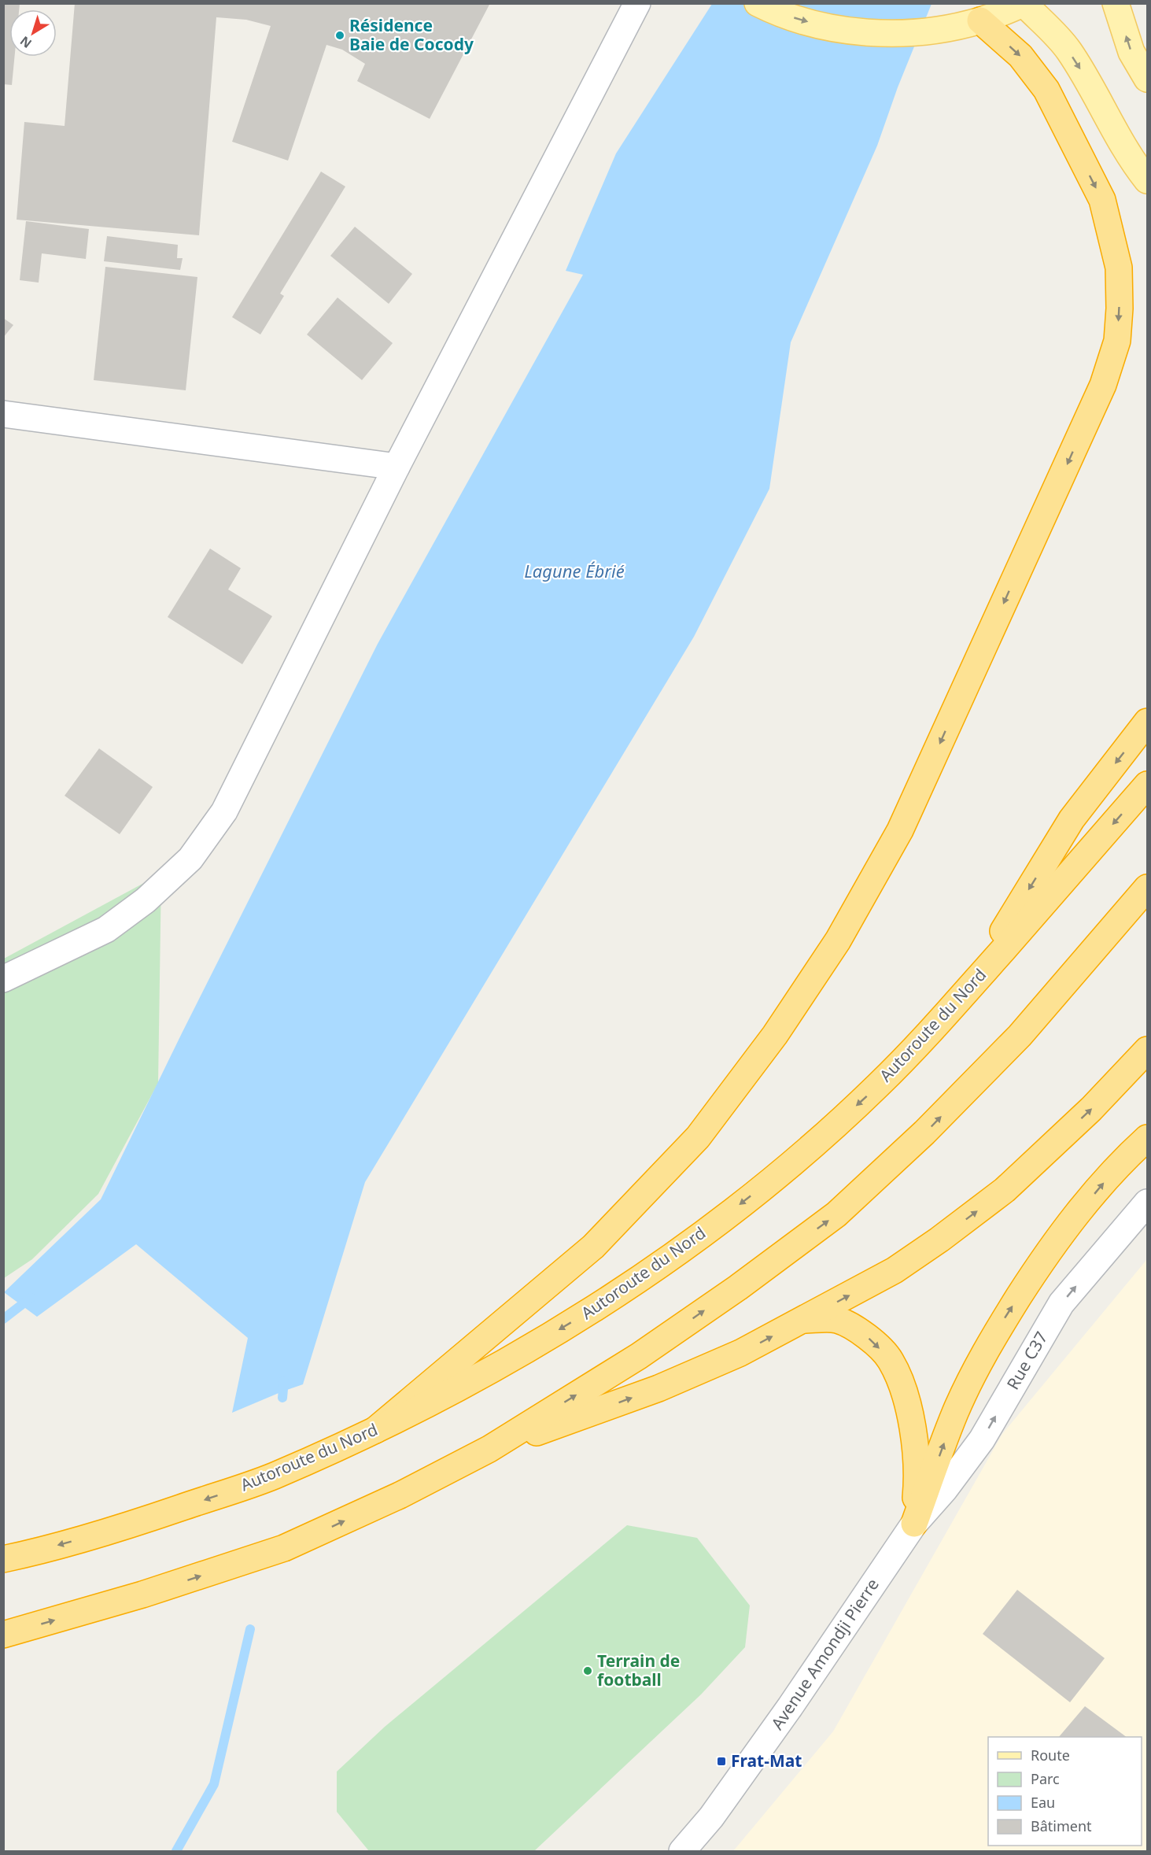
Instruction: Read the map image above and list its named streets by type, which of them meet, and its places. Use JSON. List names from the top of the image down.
{
  "streets": {
    "highway": ["Autoroute du Nord"],
    "street": ["Rue C37", "Avenue Amondji Pierre"]
  },
  "crossings": [
    ["Rue C37", "Avenue Amondji Pierre"]
  ],
  "one_way": ["Rue C37"],
  "water": ["Lagune Ébrié"],
  "places": {
    "other": ["Résidence Baie de Cocody", "Terrain de football"],
    "transit": ["Frat-Mat"]
  },
  "legend": [
    "Route",
    "Parc",
    "Eau",
    "Bâtiment"
  ],
  "north": "bottom left"
}
